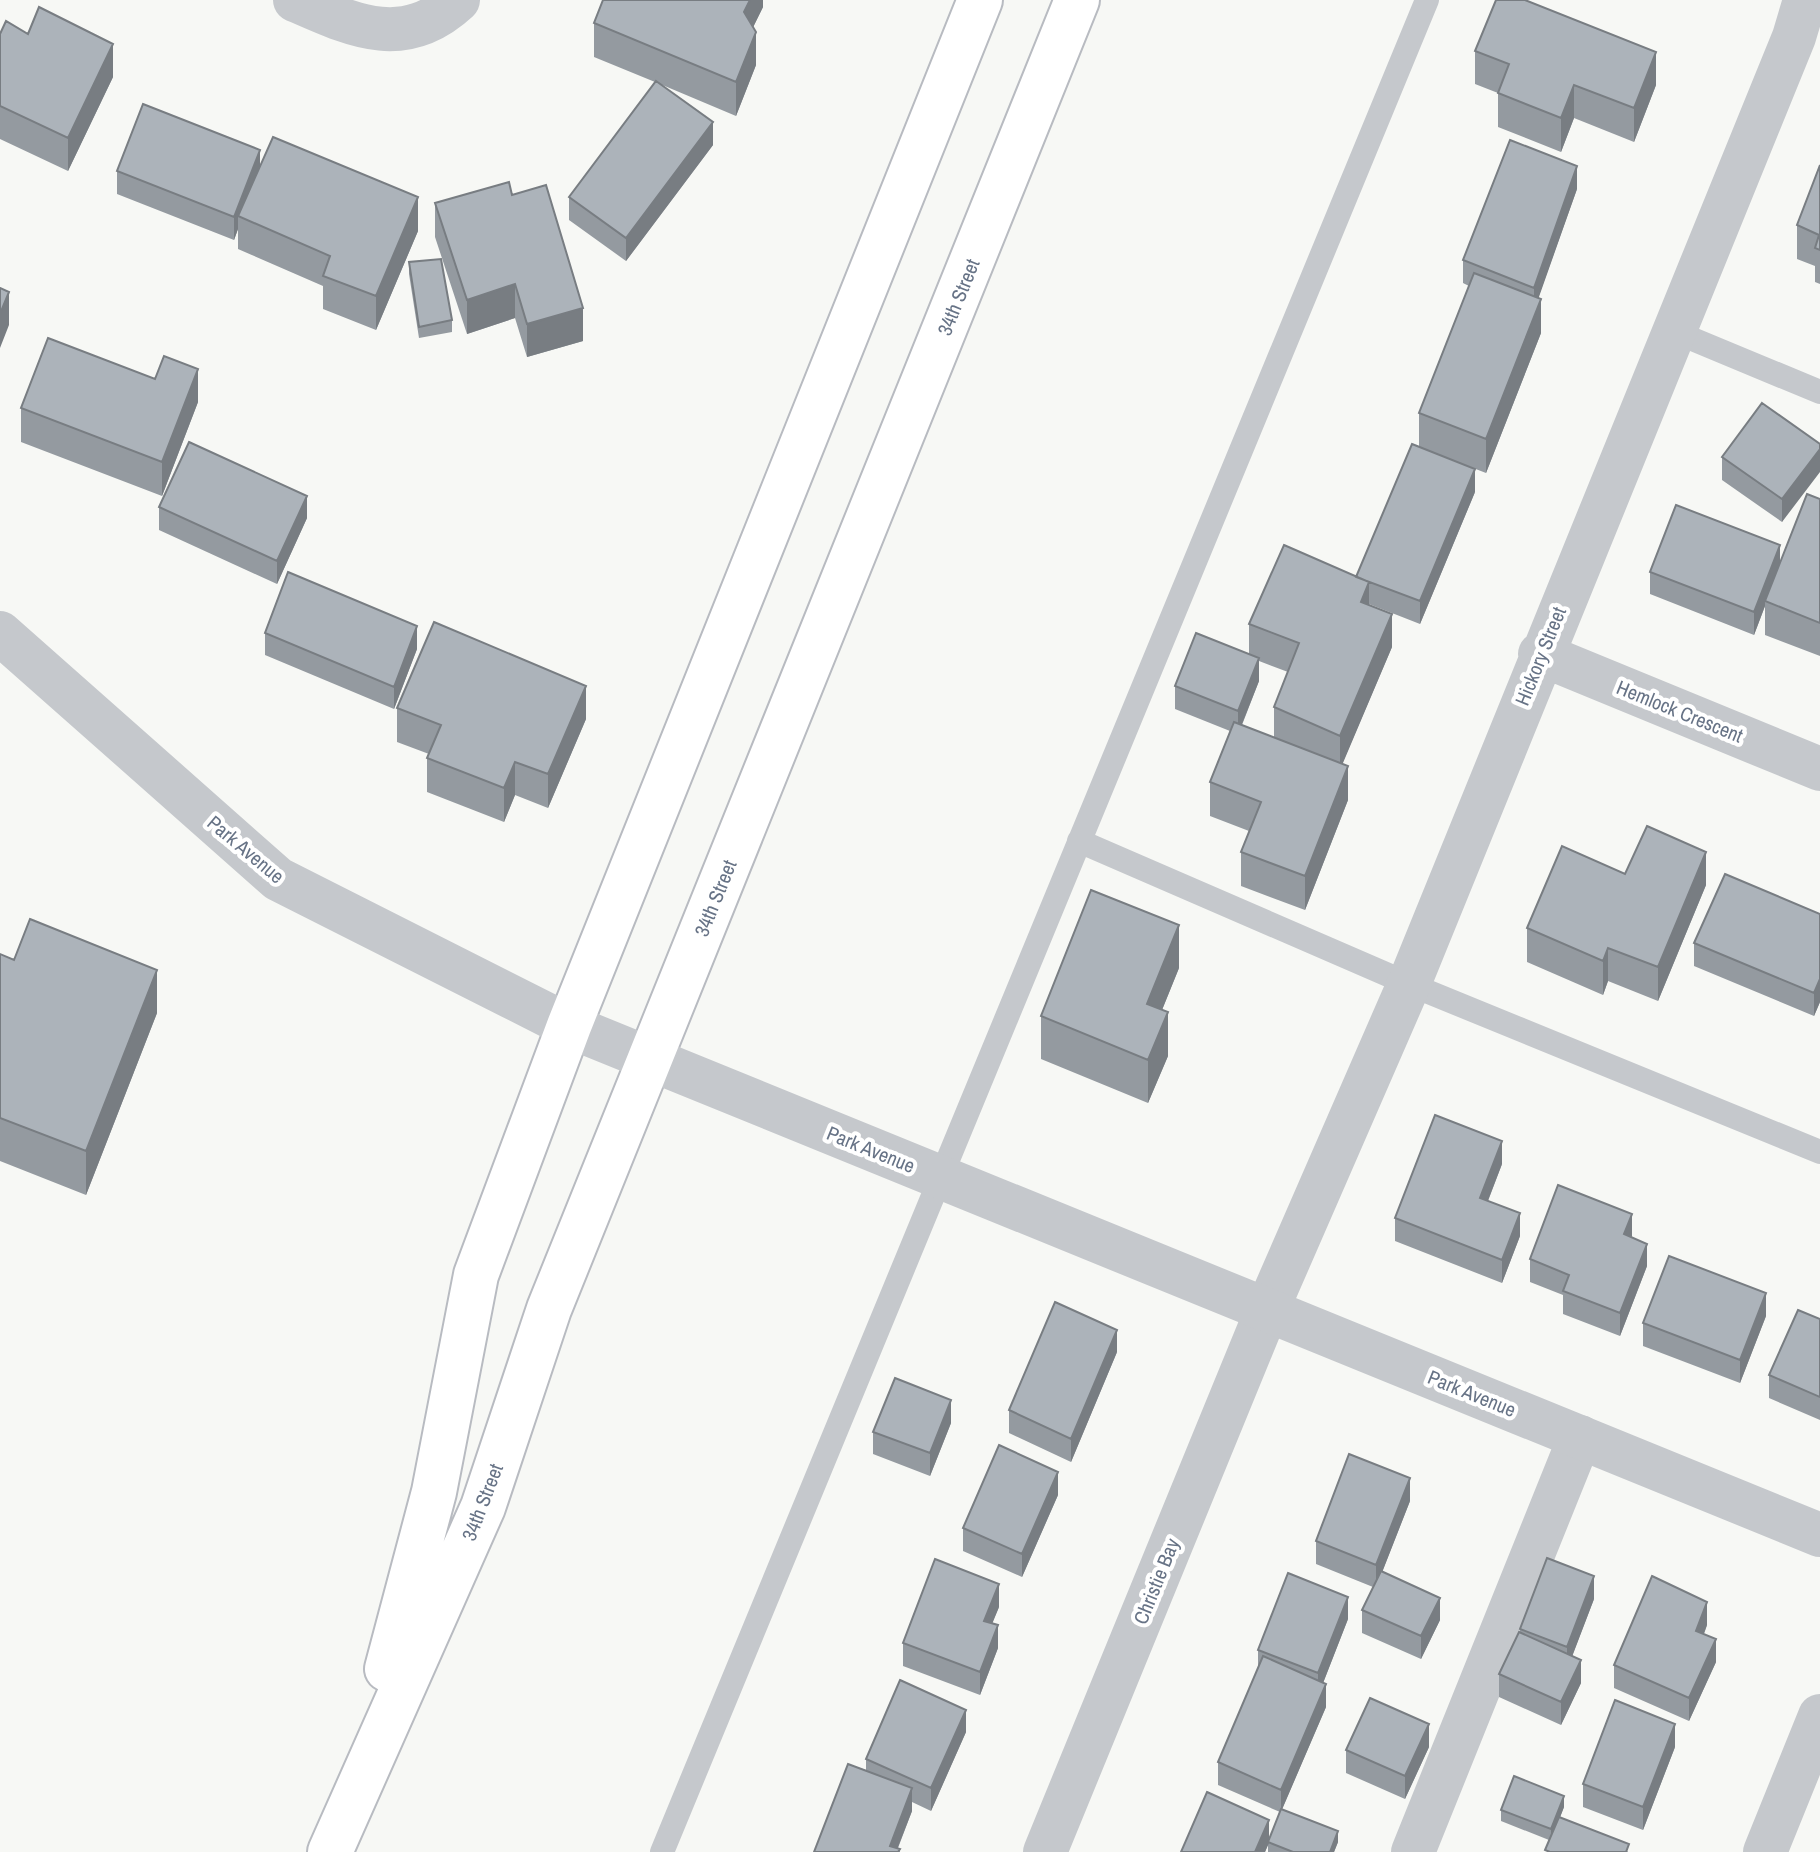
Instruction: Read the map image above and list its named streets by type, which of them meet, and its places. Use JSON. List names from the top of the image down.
{
  "streets": {
    "main road": ["34th Street"],
    "street": [
      "Hickory Street",
      "Hemlock Crescent",
      "Park Avenue",
      "Christie Bay"
    ]
  },
  "crossings": [
    ["34th Street", "Park Avenue"],
    ["Hickory Street", "Hemlock Crescent"],
    ["Hickory Street", "Park Avenue"],
    ["Hickory Street", "Christie Bay"],
    ["Park Avenue", "Christie Bay"]
  ]
}
